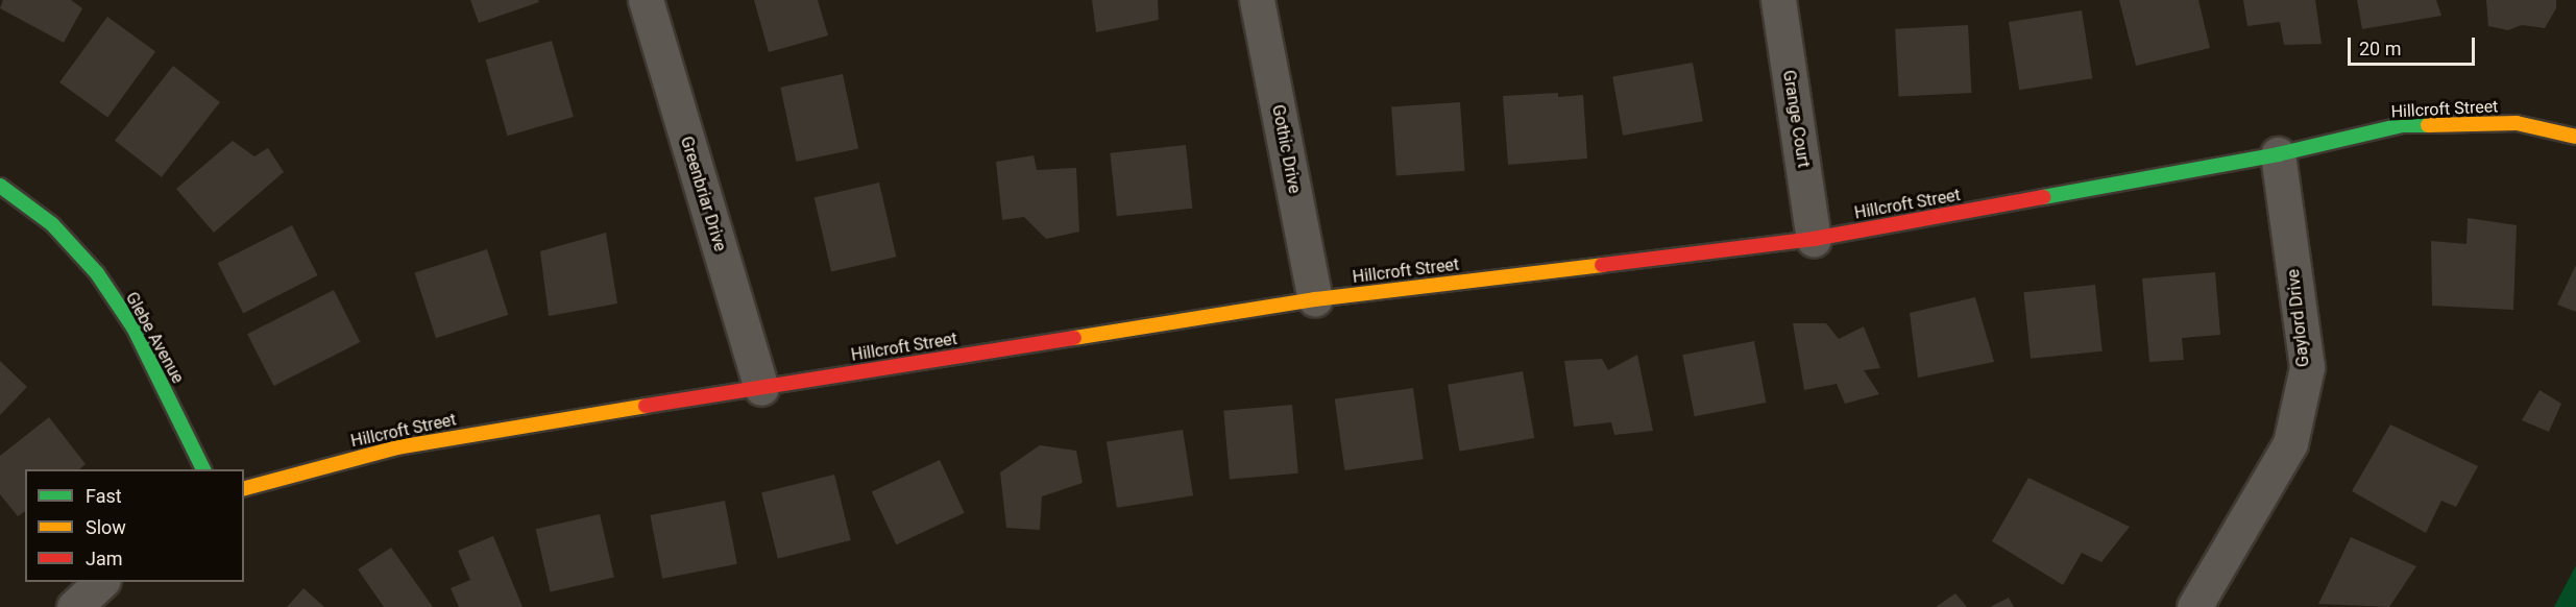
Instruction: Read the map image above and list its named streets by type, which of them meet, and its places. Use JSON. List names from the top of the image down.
{
  "streets": {
    "street": [
      "Hillcroft Street",
      "Grange Court",
      "Gothic Drive",
      "Greenbriar Drive",
      "Gaylord Drive",
      "Glebe Avenue"
    ]
  },
  "crossings": [
    ["Hillcroft Street", "Grange Court"],
    ["Hillcroft Street", "Gothic Drive"],
    ["Hillcroft Street", "Greenbriar Drive"],
    ["Hillcroft Street", "Gaylord Drive"]
  ],
  "legend": ["Fast", "Slow", "Jam"],
  "scale_bar": "20 m"
}
